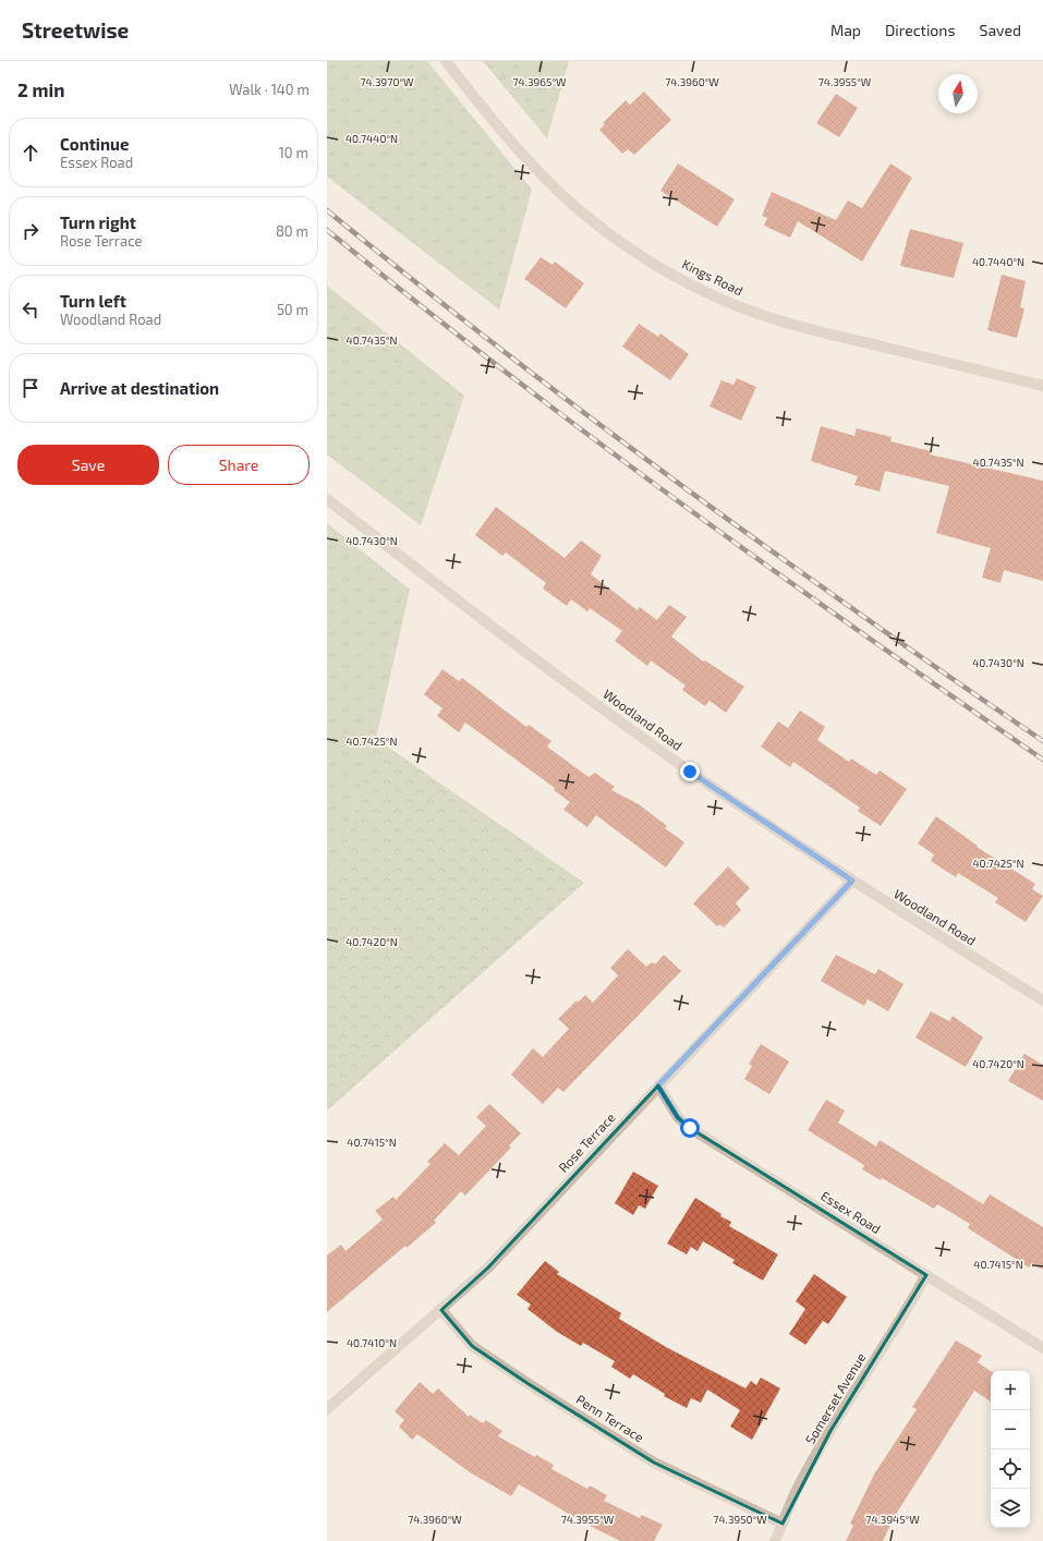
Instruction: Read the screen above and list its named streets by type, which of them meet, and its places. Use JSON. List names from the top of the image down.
{
  "streets": {
    "street": [
      "Kings Road",
      "Woodland Road",
      "Rose Terrace",
      "Essex Road",
      "Somerset Avenue",
      "Penn Terrace"
    ]
  },
  "crossings": [
    ["Woodland Road", "Rose Terrace"],
    ["Rose Terrace", "Essex Road"],
    ["Rose Terrace", "Penn Terrace"],
    ["Essex Road", "Somerset Avenue"],
    ["Somerset Avenue", "Penn Terrace"]
  ],
  "north": "top",
  "page": {
    "header": "Streetwise",
    "nav": ["Map", "Directions", "Saved"],
    "heading": ["2 min", "Walk · 140 m"],
    "list": [
      ["Continue", "Essex Road", "10 m"],
      ["Turn right", "Rose Terrace", "80 m"],
      ["Turn left", "Woodland Road", "50 m"],
      "Arrive at destination"
    ],
    "buttons": ["Save", "Share"],
    "map_buttons": ["+", "−"]
  },
  "coordinates": [
    "74.3970°W",
    "74.3965°W",
    "74.3960°W",
    "74.3955°W",
    "40.7440°N",
    "40.7435°N",
    "40.7430°N",
    "40.7425°N",
    "40.7420°N",
    "40.7415°N",
    "40.7410°N",
    "74.3950°W",
    "74.3945°W"
  ]
}
